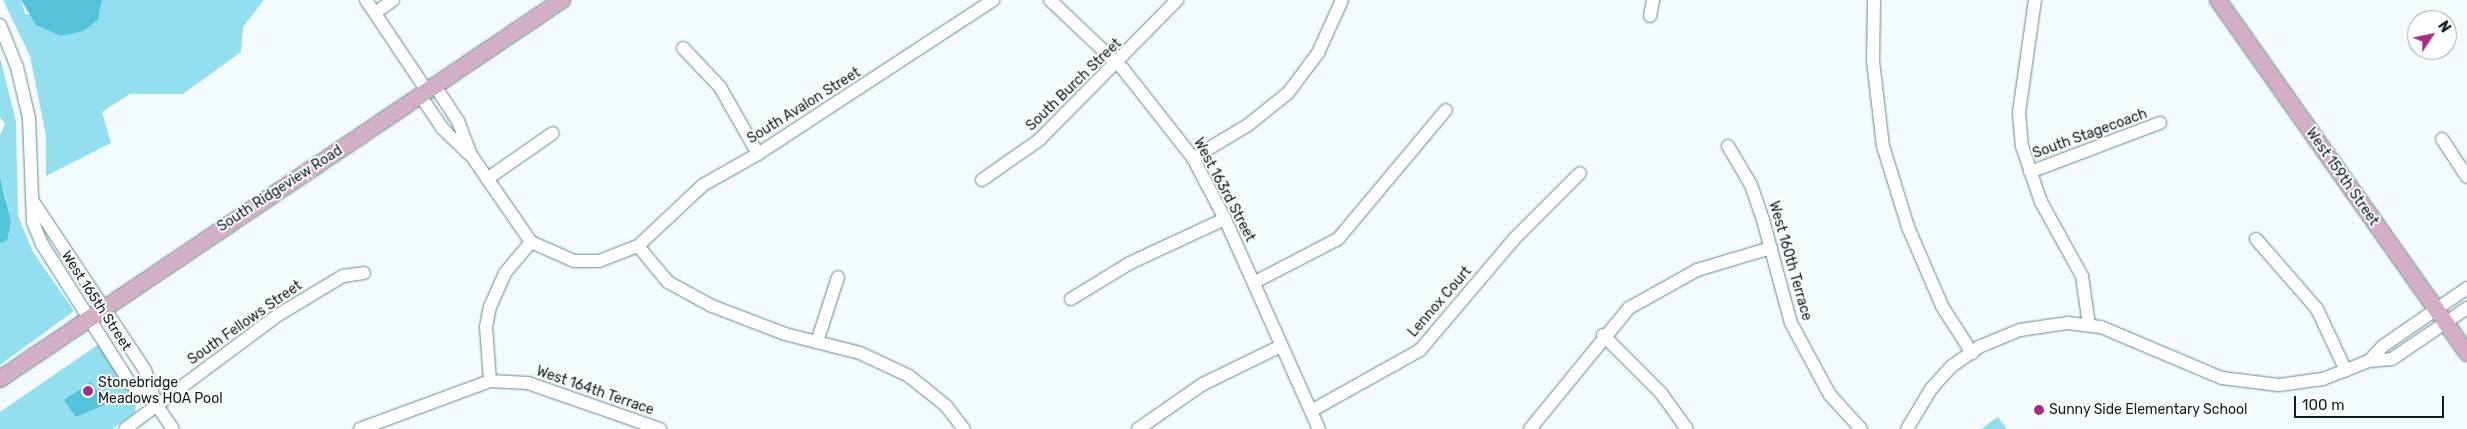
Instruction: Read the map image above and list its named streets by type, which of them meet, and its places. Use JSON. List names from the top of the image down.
{
  "streets": {
    "main road": ["West 159th Street", "South Ridgeview Road"],
    "street": [
      "South Burch Street",
      "South Avalon Street",
      "South Stagecoach",
      "West 163rd Street",
      "West 160th Terrace",
      "West 165th Street",
      "Lennox Court",
      "South Fellows Street",
      "West 164th Terrace"
    ]
  },
  "crossings": [
    ["South Burch Street", "West 163rd Street"],
    ["South Ridgeview Road", "West 165th Street"],
    ["West 163rd Street", "Lennox Court"],
    ["West 165th Street", "South Fellows Street"]
  ],
  "places": ["Stonebridge Meadows HOA Pool", "Sunny Side Elementary School"],
  "scale_bar": "100 m",
  "north": "top right"
}
